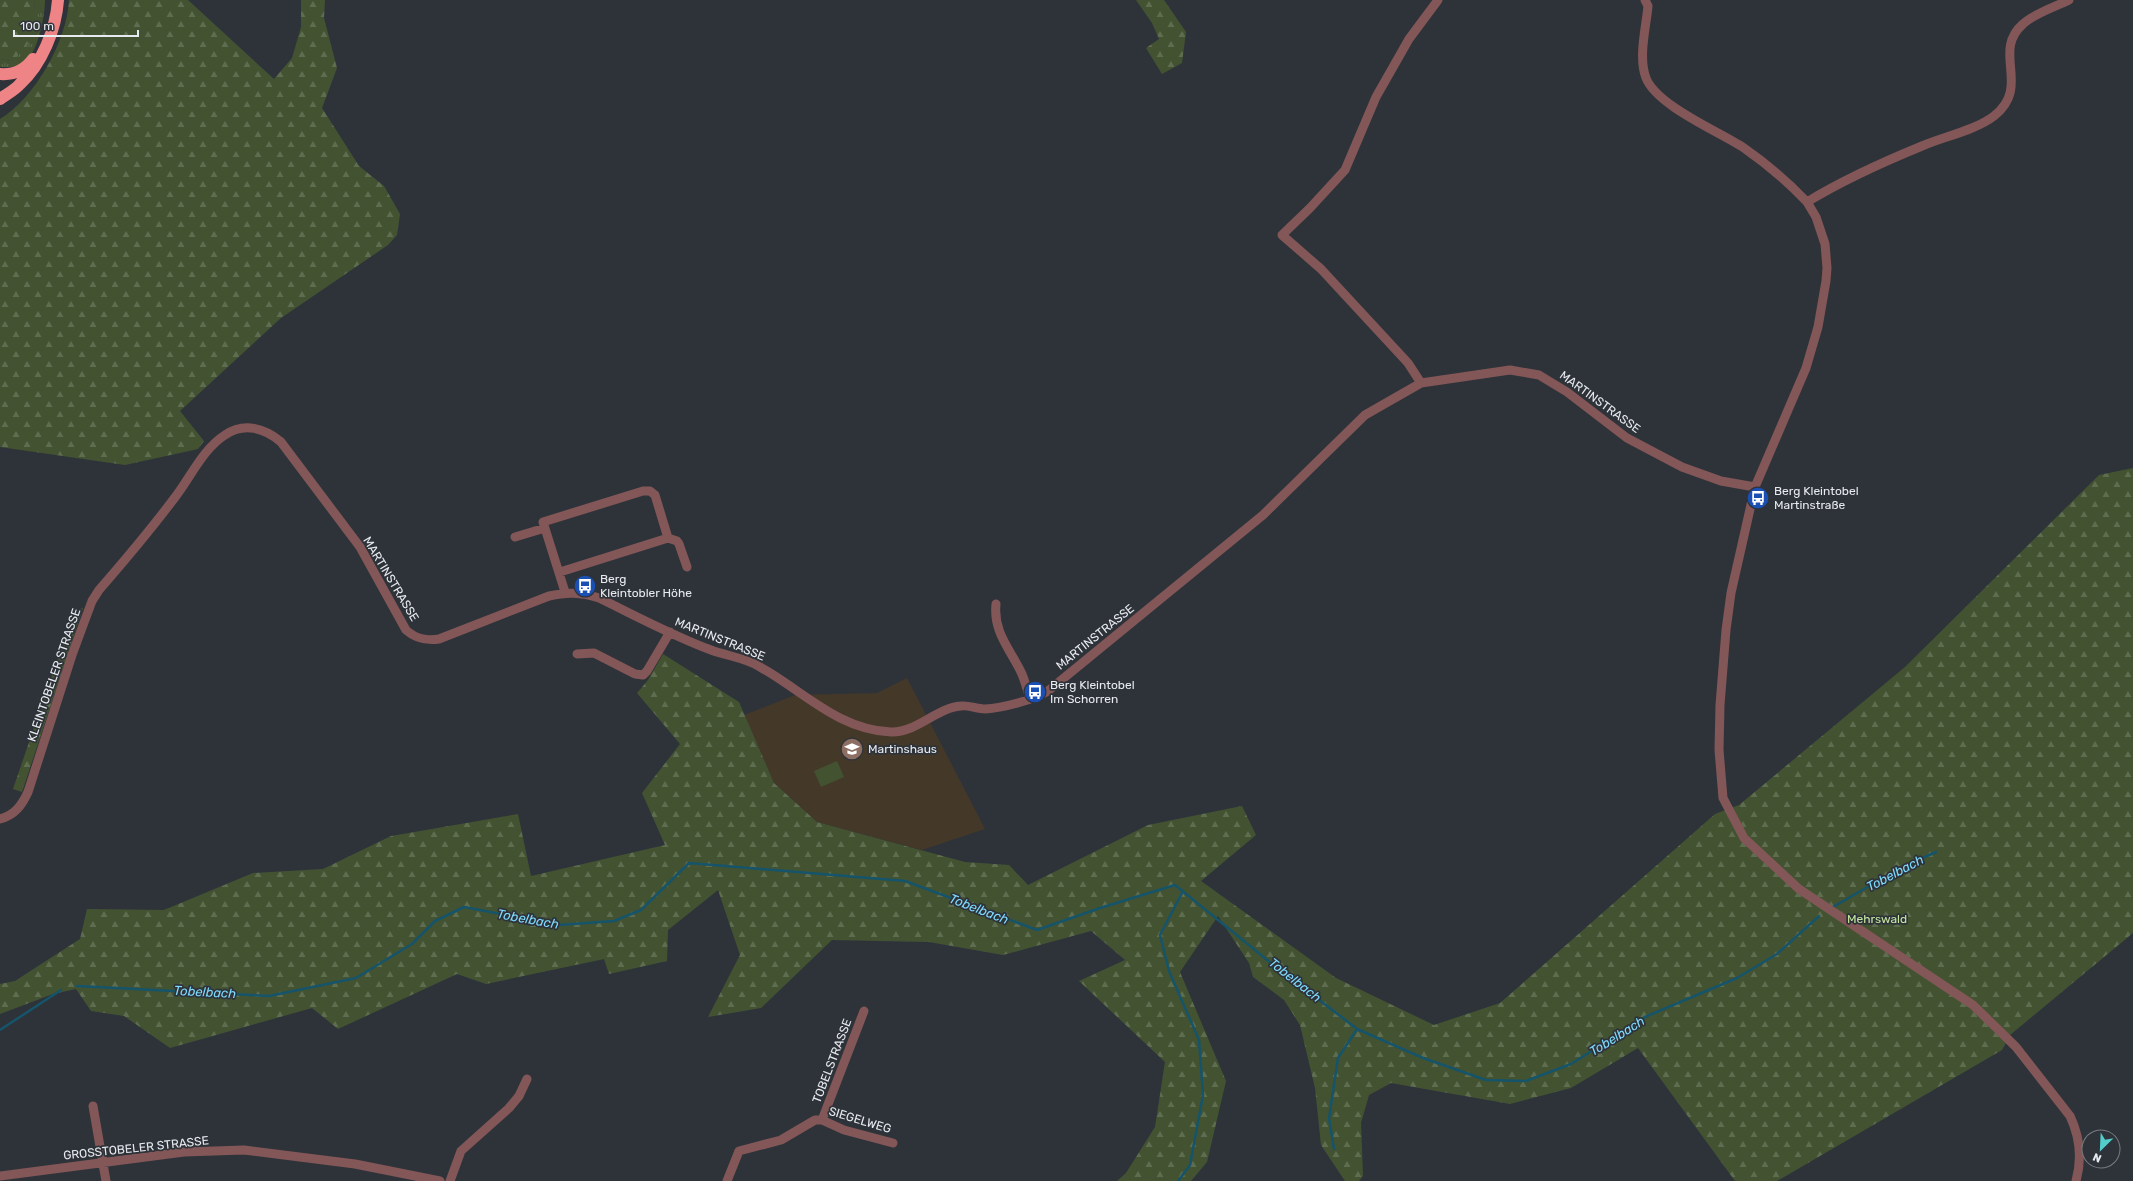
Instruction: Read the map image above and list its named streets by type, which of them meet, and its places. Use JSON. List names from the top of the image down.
{
  "streets": {
    "street": [
      "MARTINSTRASSE",
      "KLEINTOBELER STRASSE",
      "TOBELSTRASSE",
      "SIEGELWEG",
      "GROSSTOBELER STRASSE"
    ]
  },
  "crossings": [
    ["MARTINSTRASSE", "KLEINTOBELER STRASSE"],
    ["TOBELSTRASSE", "SIEGELWEG"]
  ],
  "water": ["Tobelbach"],
  "parks": ["Mehrswald"],
  "places": {
    "bus stop": ["Berg Kleintobel Martinstraße", "Berg Kleintobler Höhe", "Berg Kleintobel Im Schorren"],
    "school or university": ["Martinshaus"]
  },
  "scale_bar": "100 m",
  "north": "bottom left"
}
